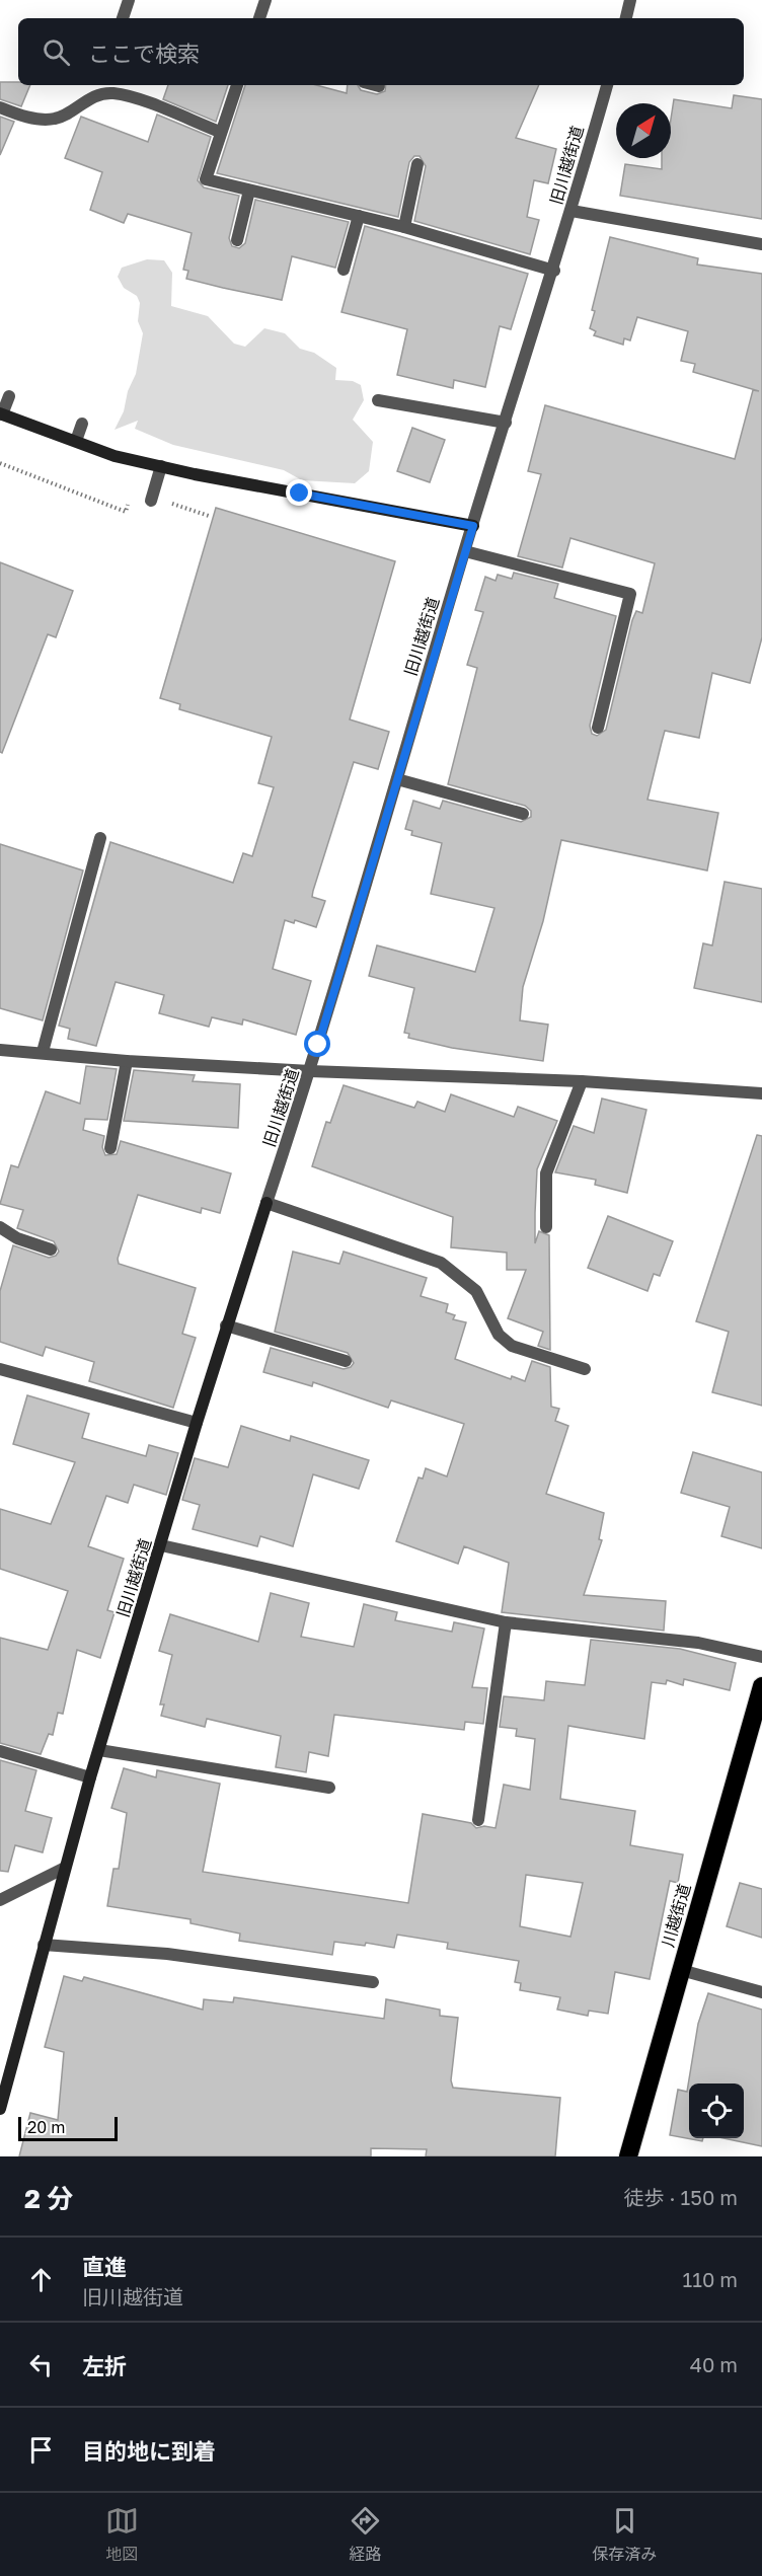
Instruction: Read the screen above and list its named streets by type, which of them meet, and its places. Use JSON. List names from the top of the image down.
{
  "streets": {
    "highway": ["川越街道"],
    "street": ["旧川越街道"]
  },
  "scale_bar": "20 m",
  "north": "top right",
  "page": {
    "search": "ここで検索",
    "scale": "20 m",
    "heading": ["2 分", "徒歩 · 150 m"],
    "list": [
      ["直進", "旧川越街道", "110 m"],
      ["左折", "40 m"],
      "目的地に到着"
    ],
    "nav": ["地図", "経路", "保存済み"]
  }
}
